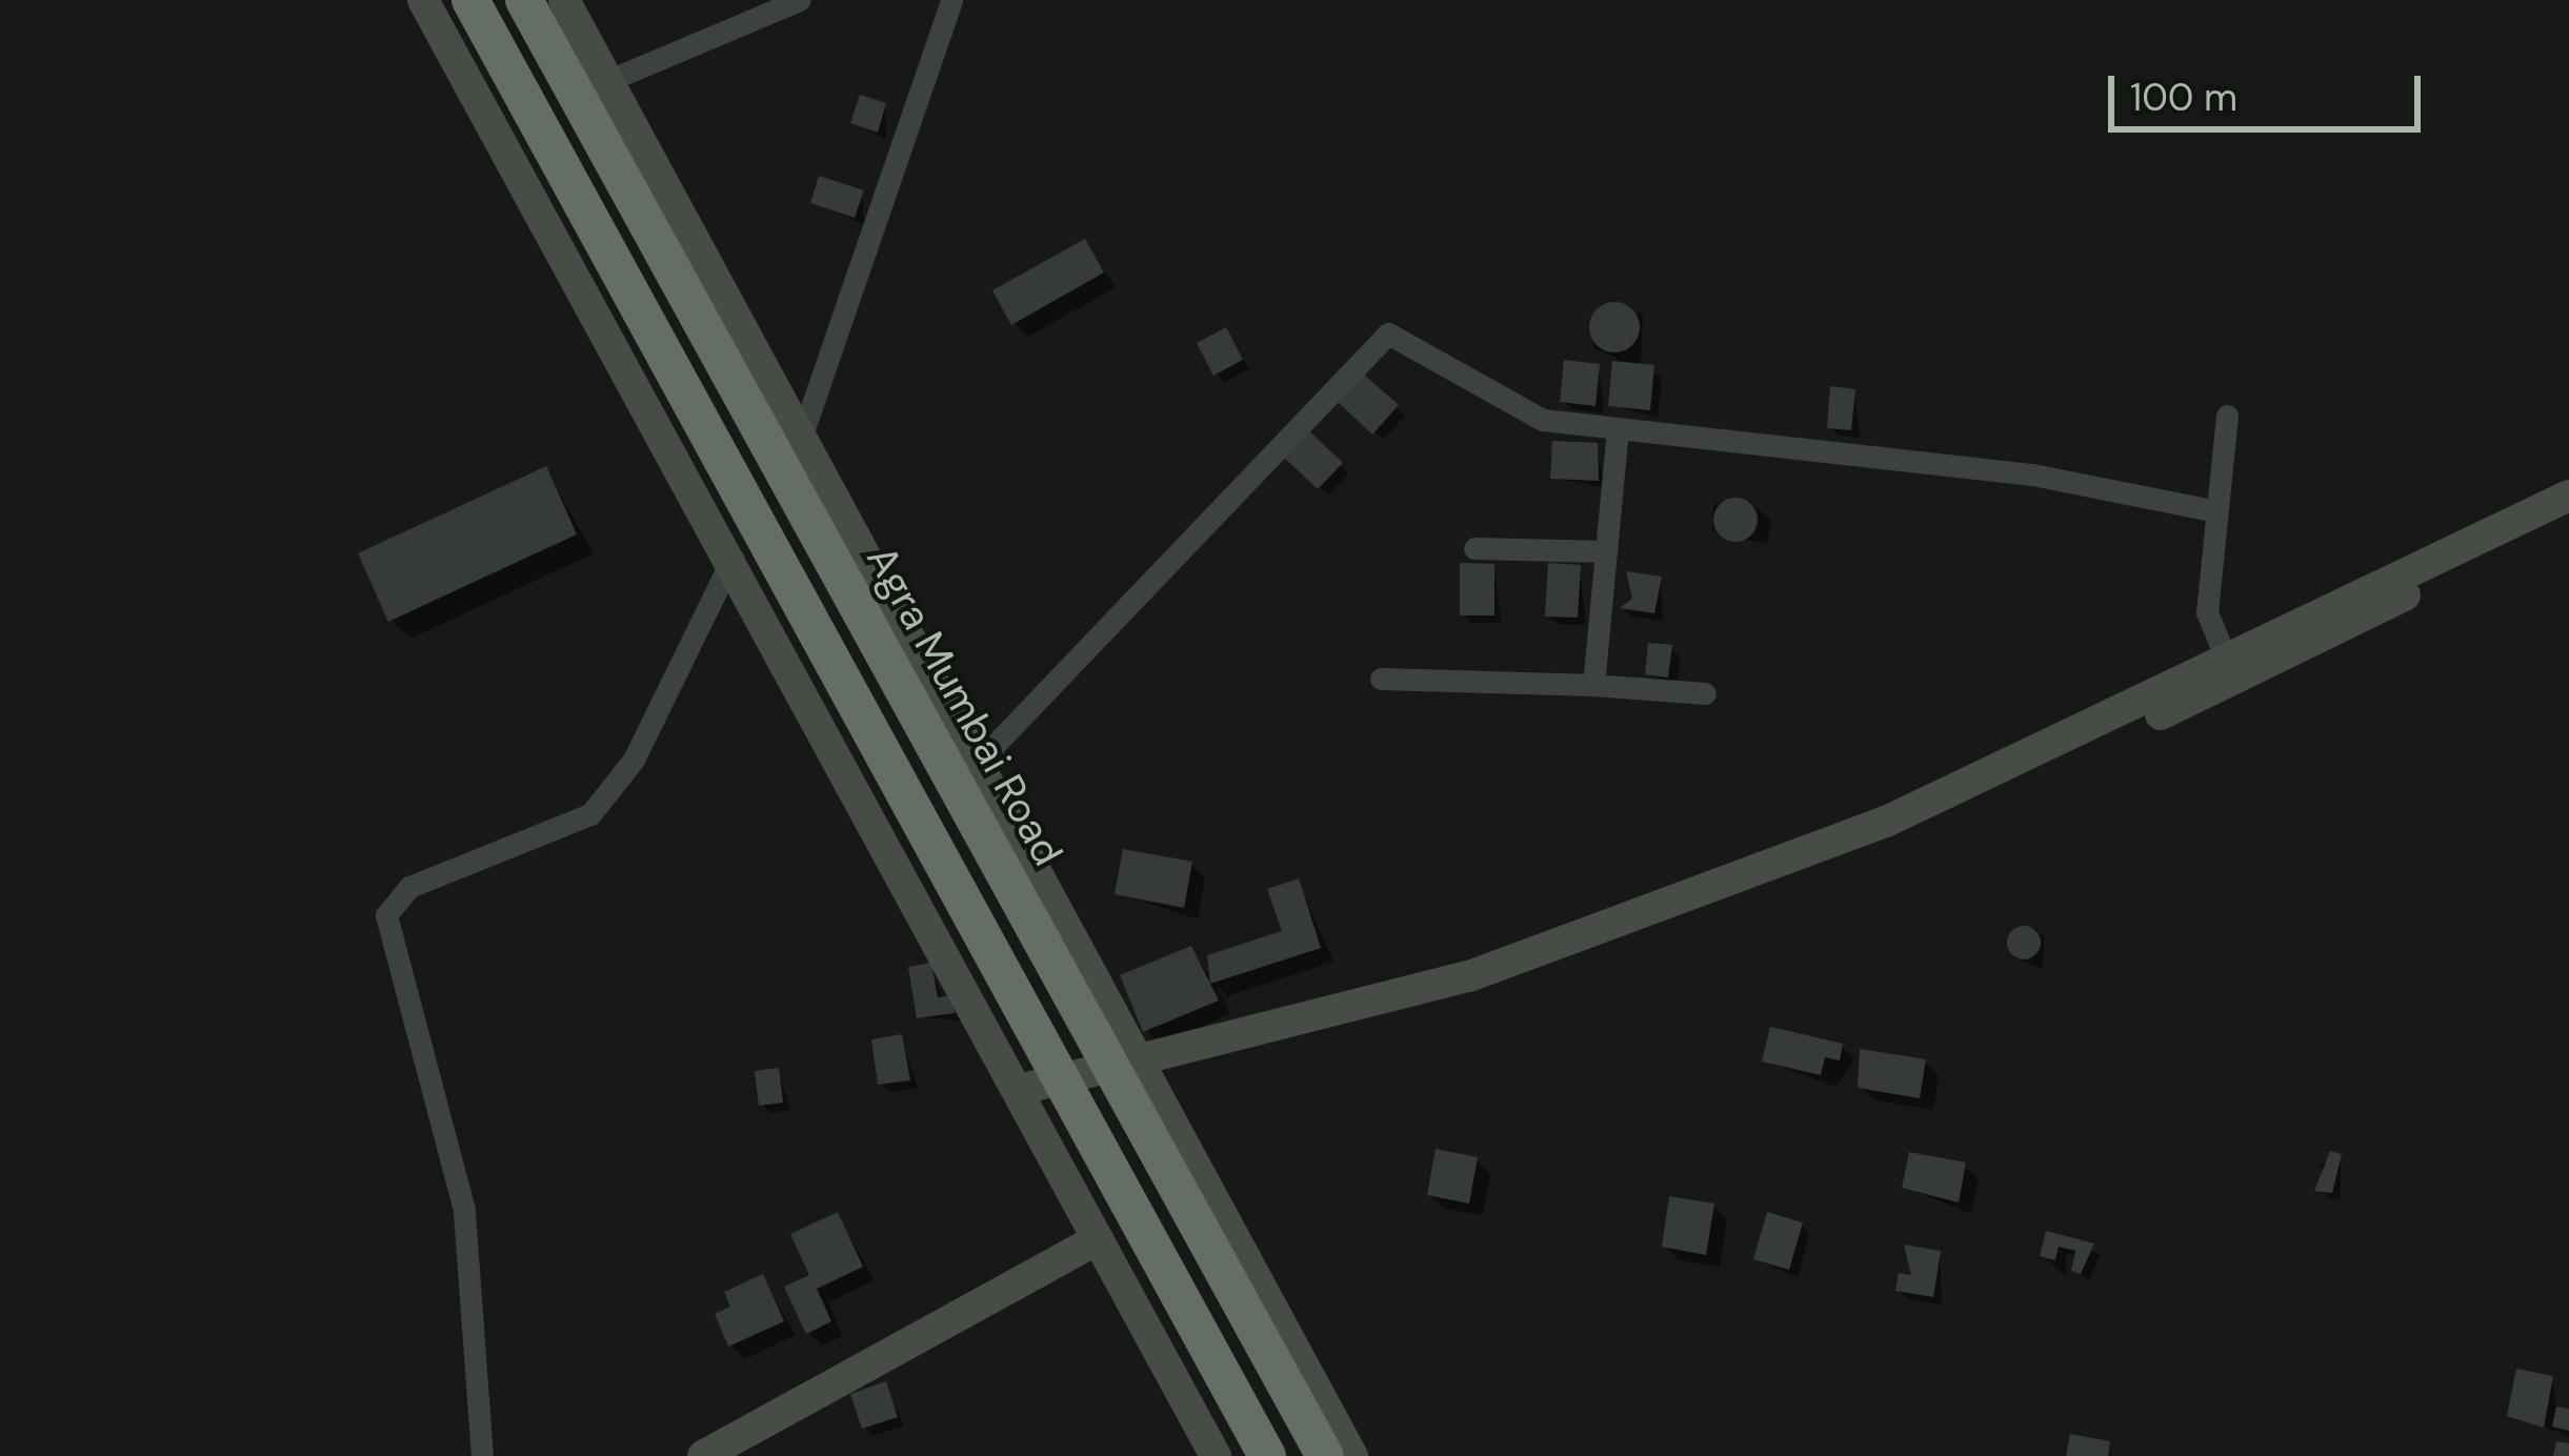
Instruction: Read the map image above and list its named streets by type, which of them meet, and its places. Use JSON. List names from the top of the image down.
{
  "streets": {
    "highway": ["Agra Mumbai Road"]
  },
  "scale_bar": "100 m"
}
